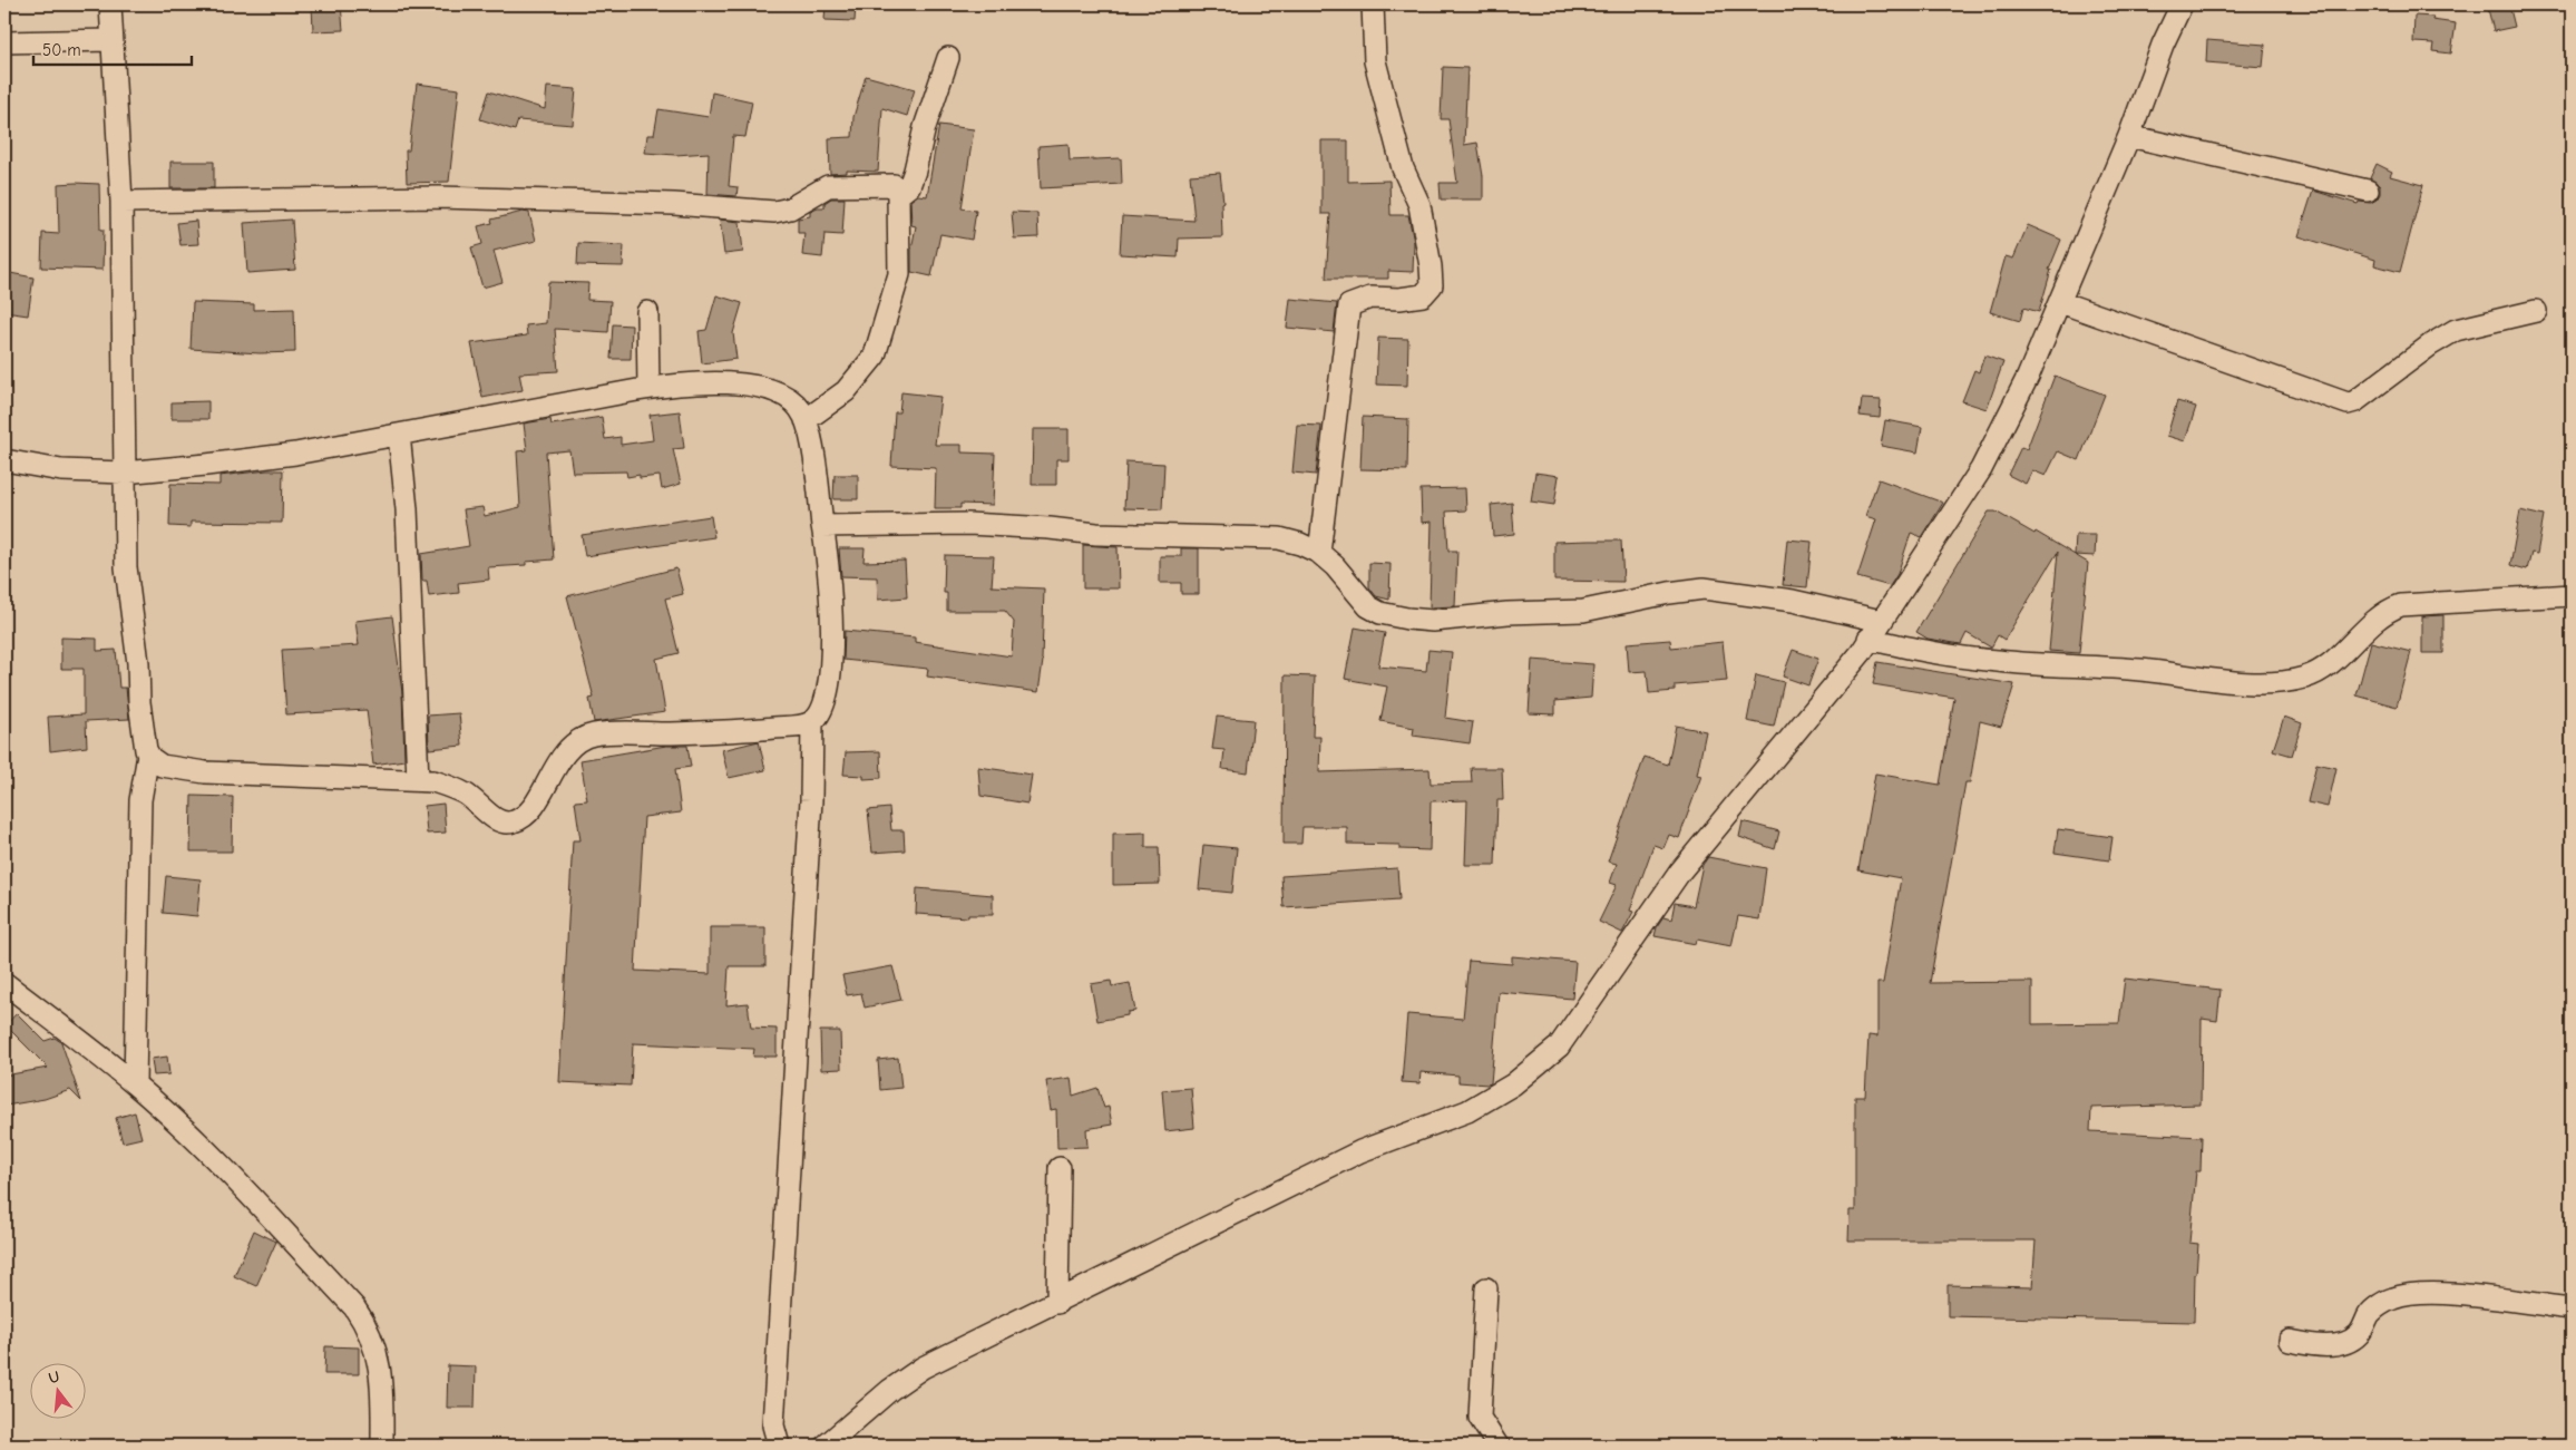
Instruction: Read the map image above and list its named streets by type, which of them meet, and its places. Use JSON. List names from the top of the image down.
{
  "scale_bar": "50 m",
  "north": "top"
}
